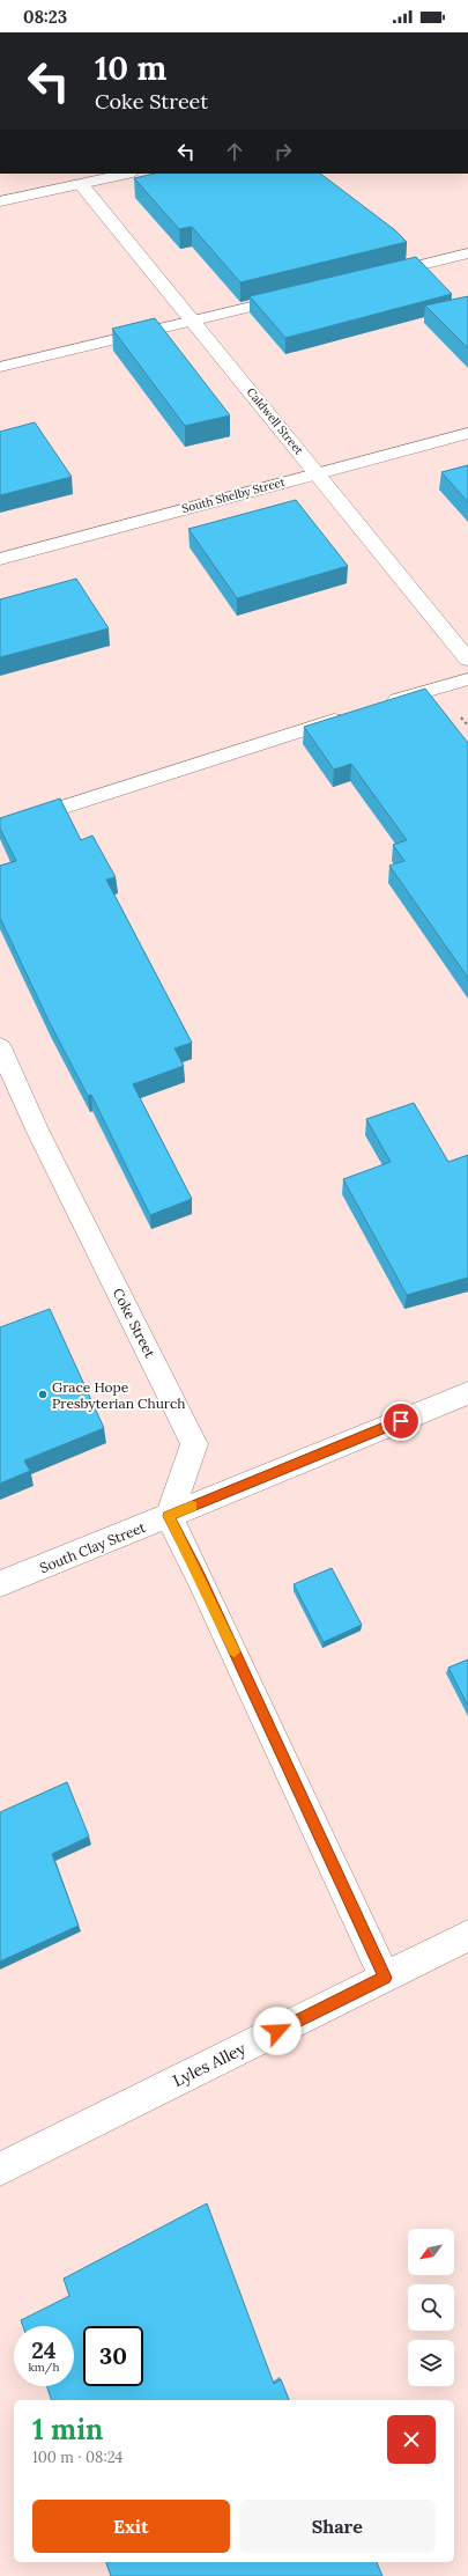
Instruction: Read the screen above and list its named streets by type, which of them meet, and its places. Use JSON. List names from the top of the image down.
{
  "streets": {
    "street": [
      "Caldwell Street",
      "South Shelby Street",
      "Coke Street",
      "South Clay Street",
      "Lyles Alley"
    ]
  },
  "crossings": [
    ["Caldwell Street", "South Shelby Street"],
    ["Coke Street", "South Clay Street"]
  ],
  "places": ["Grace Hope Presbyterian Church"],
  "north": "bottom left",
  "page": {
    "status": "08:23",
    "turn": ["10 m", "Coke Street"],
    "speed": "24 km/h",
    "limit": "30",
    "heading": ["1 min", "100 m · 08:24"],
    "buttons": ["Exit", "Share"]
  }
}
